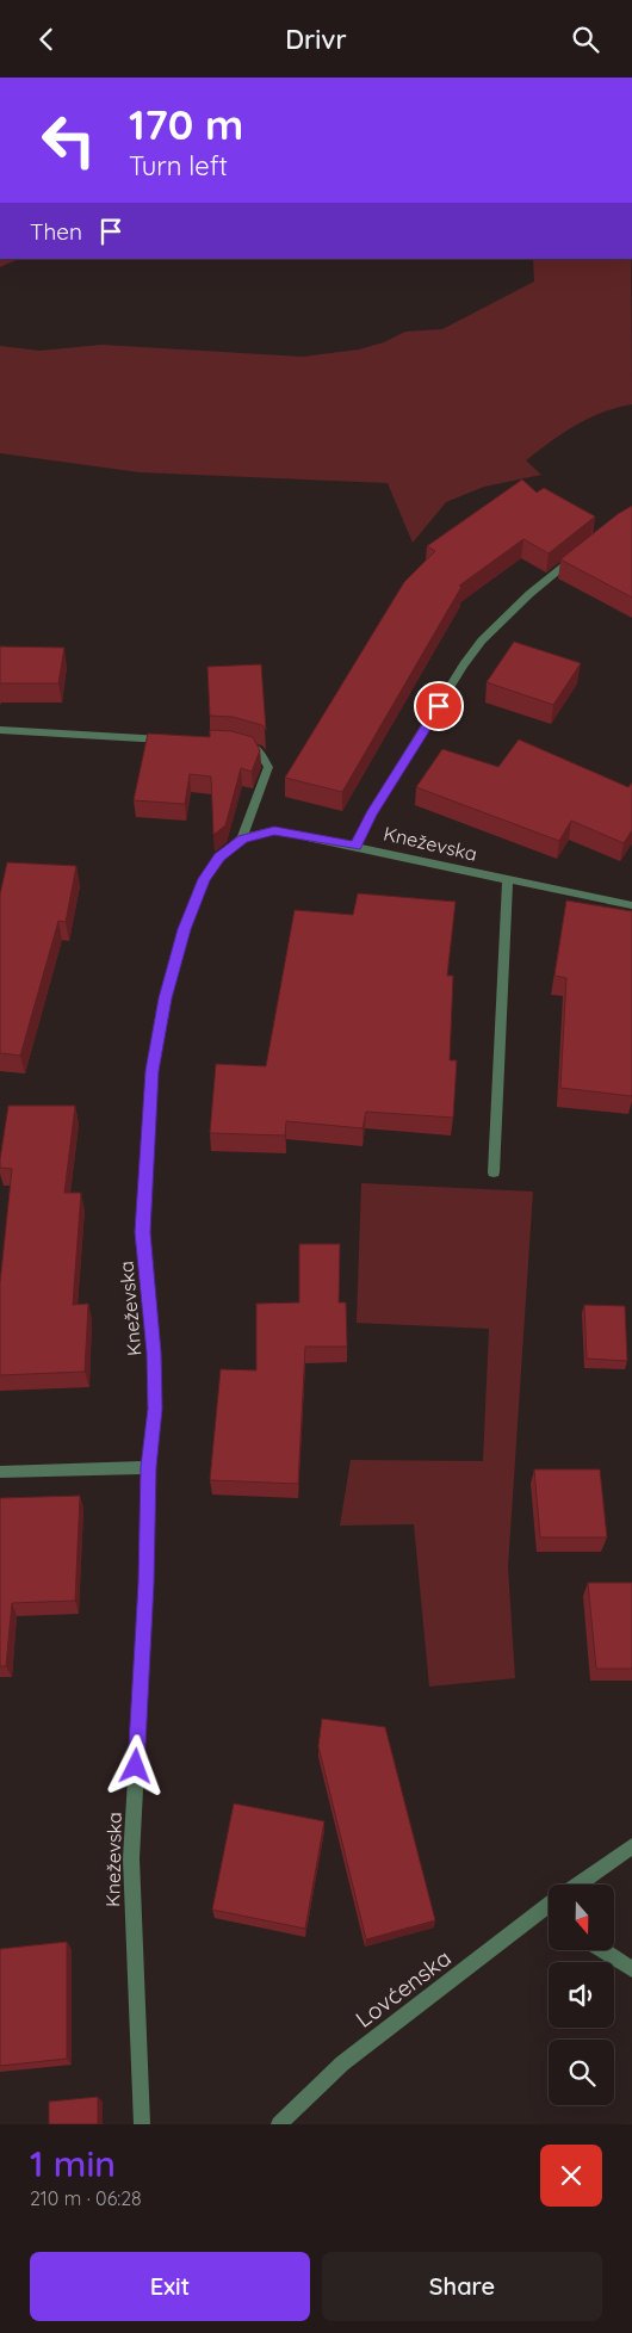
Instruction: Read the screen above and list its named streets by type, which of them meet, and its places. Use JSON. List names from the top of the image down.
{
  "streets": {
    "street": ["Kneževska", "Lovćenska"]
  },
  "north": "bottom",
  "page": {
    "header": "Drivr",
    "turn": ["170 m", "Turn left"],
    "then": "Then",
    "heading": ["1 min", "210 m · 06:28"],
    "buttons": ["Exit", "Share"]
  }
}
